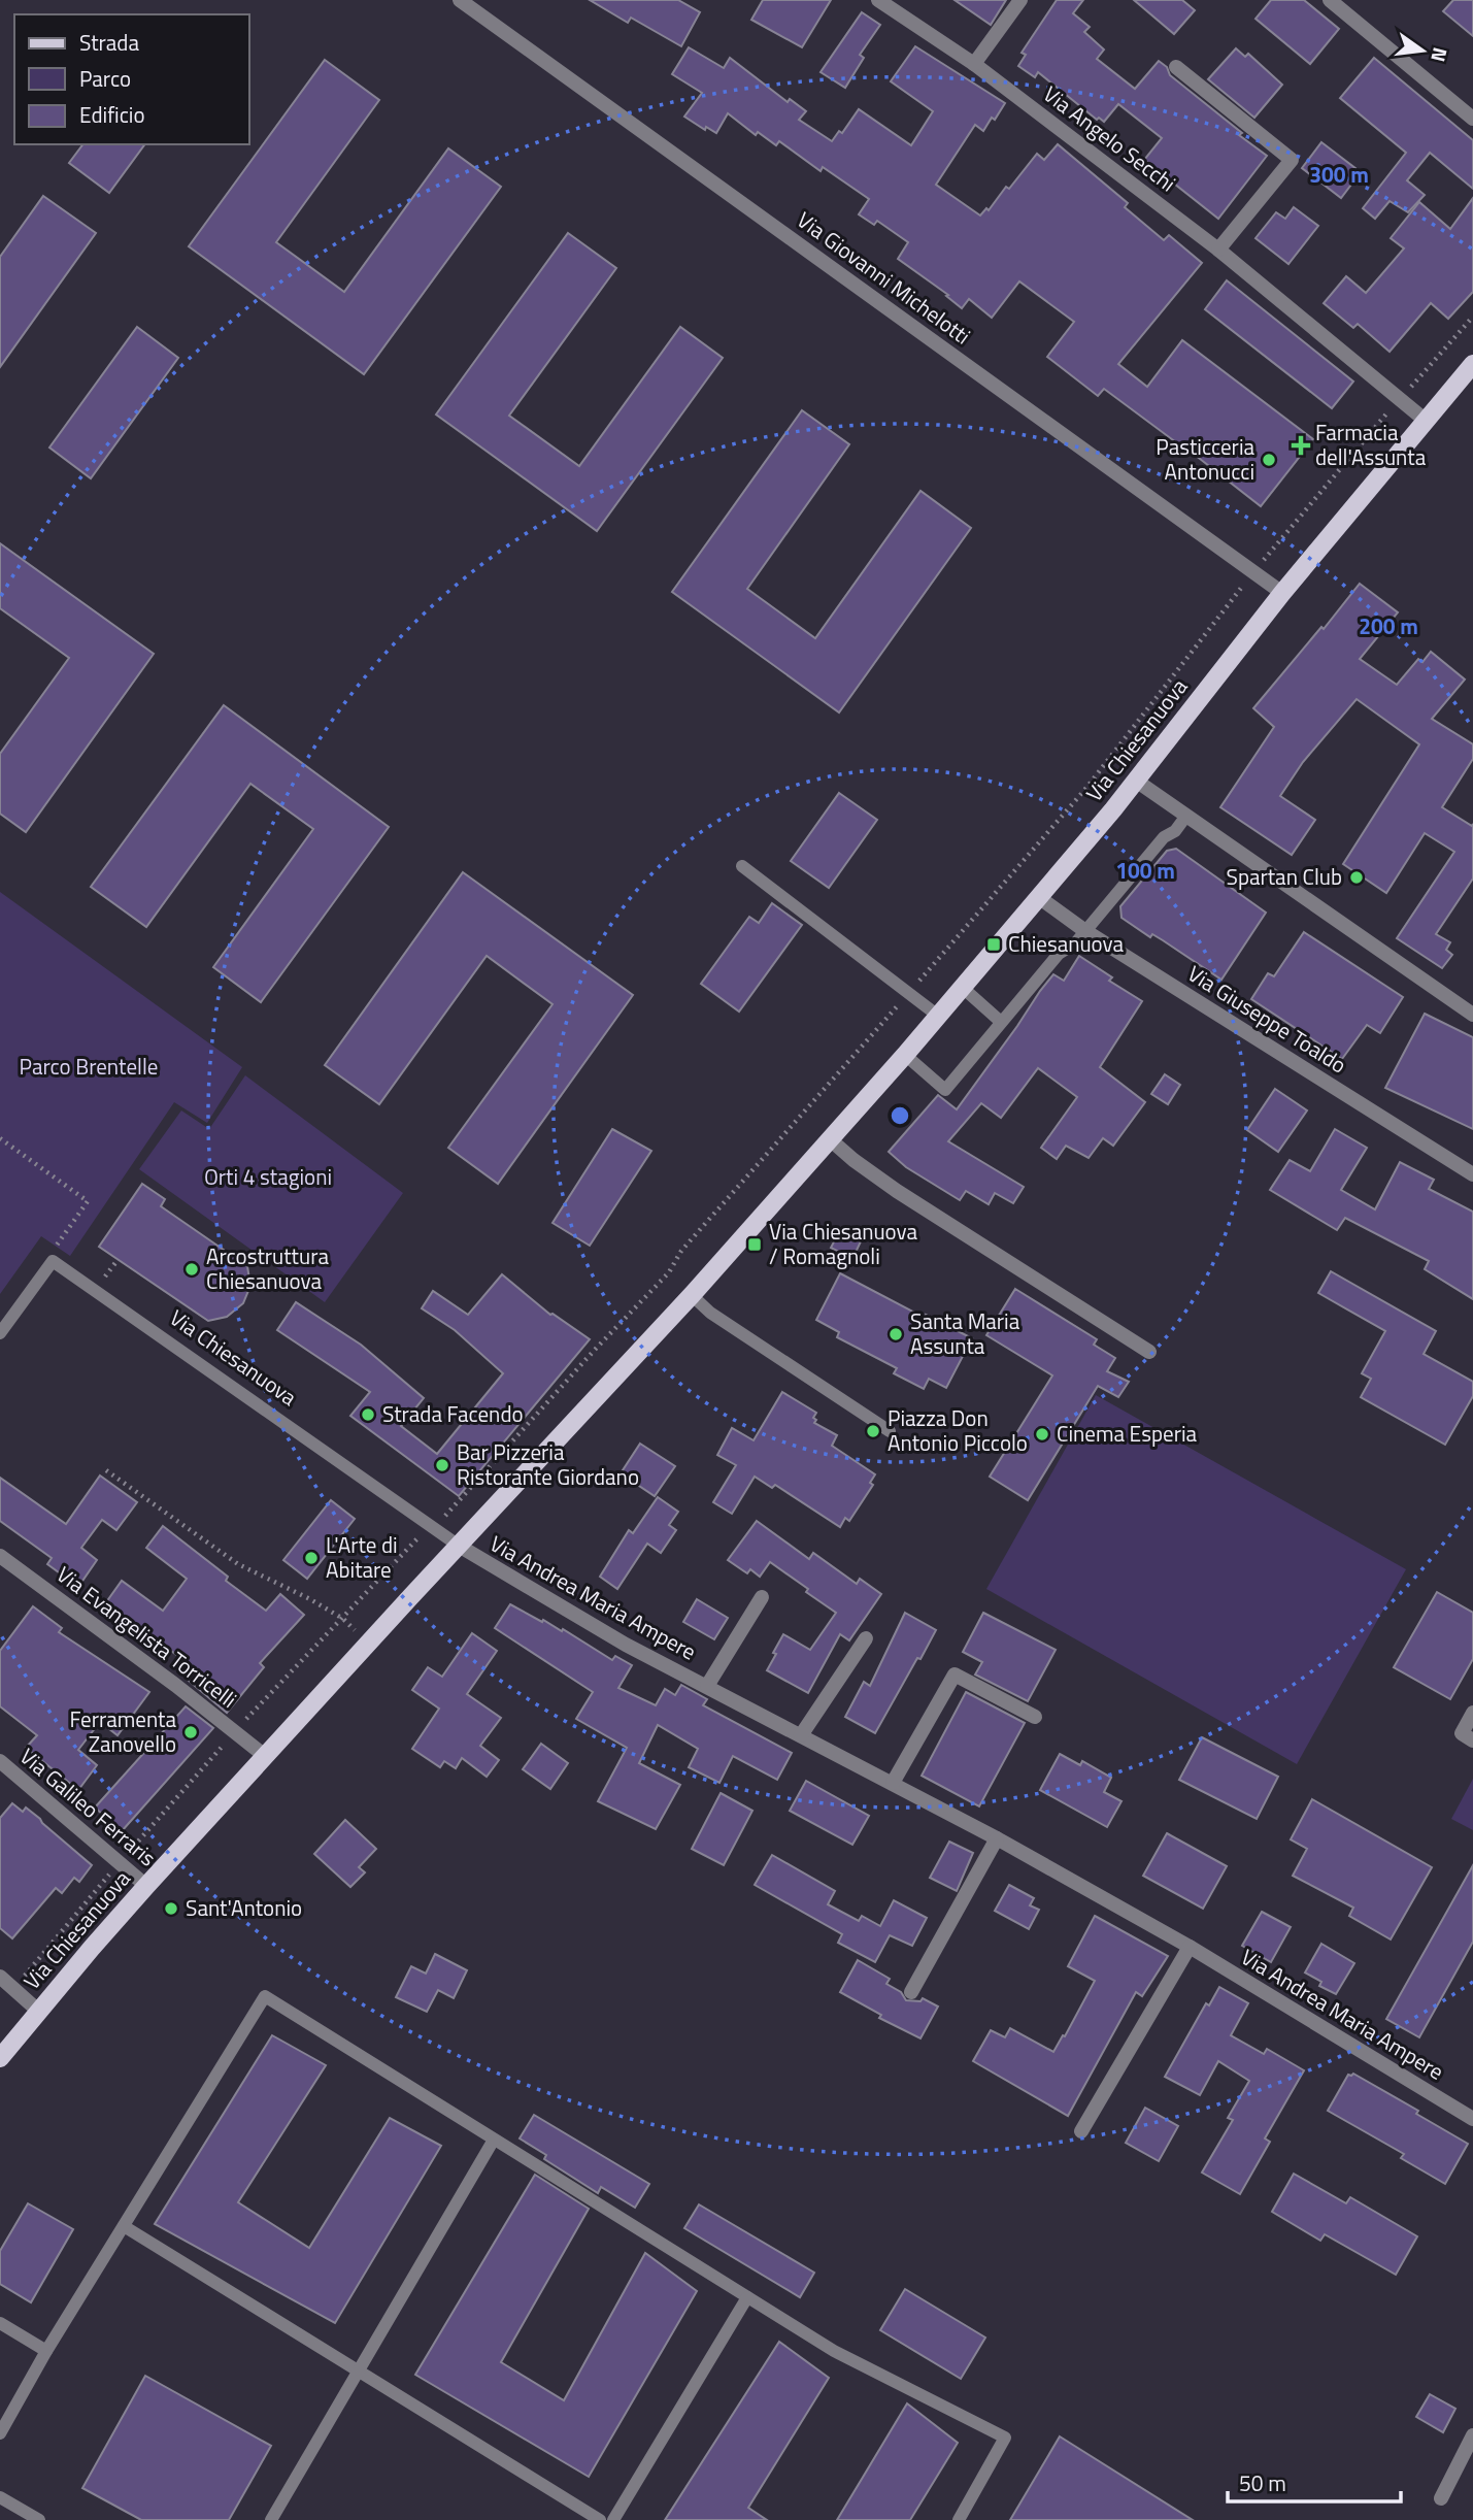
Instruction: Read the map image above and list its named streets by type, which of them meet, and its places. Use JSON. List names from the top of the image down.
{
  "streets": {
    "main road": ["Via Chiesanuova"],
    "street": [
      "Via Angelo Secchi",
      "Via Giovanni Michelotti",
      "Via Giuseppe Toaldo",
      "Via Andrea Maria Ampere",
      "Via Evangelista Torricelli",
      "Via Galileo Ferraris"
    ]
  },
  "crossings": [
    ["Via Angelo Secchi", "Via Chiesanuova"],
    ["Via Giovanni Michelotti", "Via Chiesanuova"],
    ["Via Chiesanuova", "Via Giuseppe Toaldo"],
    ["Via Chiesanuova", "Via Andrea Maria Ampere"],
    ["Via Chiesanuova", "Via Evangelista Torricelli"],
    ["Via Chiesanuova", "Via Galileo Ferraris"]
  ],
  "parks": ["Parco Brentelle", "Orti 4 stagioni"],
  "places": {
    "health": ["Farmacia dell'Assunta"],
    "other": [
      "Pasticceria Antonucci",
      "Spartan Club",
      "Arcostruttura Chiesanuova",
      "Santa Maria Assunta",
      "Strada Facendo",
      "Piazza Don Antonio Piccolo",
      "Cinema Esperia",
      "Bar Pizzeria Ristorante Giordano",
      "L'Arte di Abitare",
      "Ferramenta Zanovello",
      "Sant'Antonio"
    ],
    "transit": ["Chiesanuova", "Via Chiesanuova / Romagnoli"]
  },
  "legend": ["Strada", "Parco", "Edificio"],
  "scale_bar": "50 m",
  "north": "right",
  "rings": ["300 m", "200 m", "100 m"]
}
